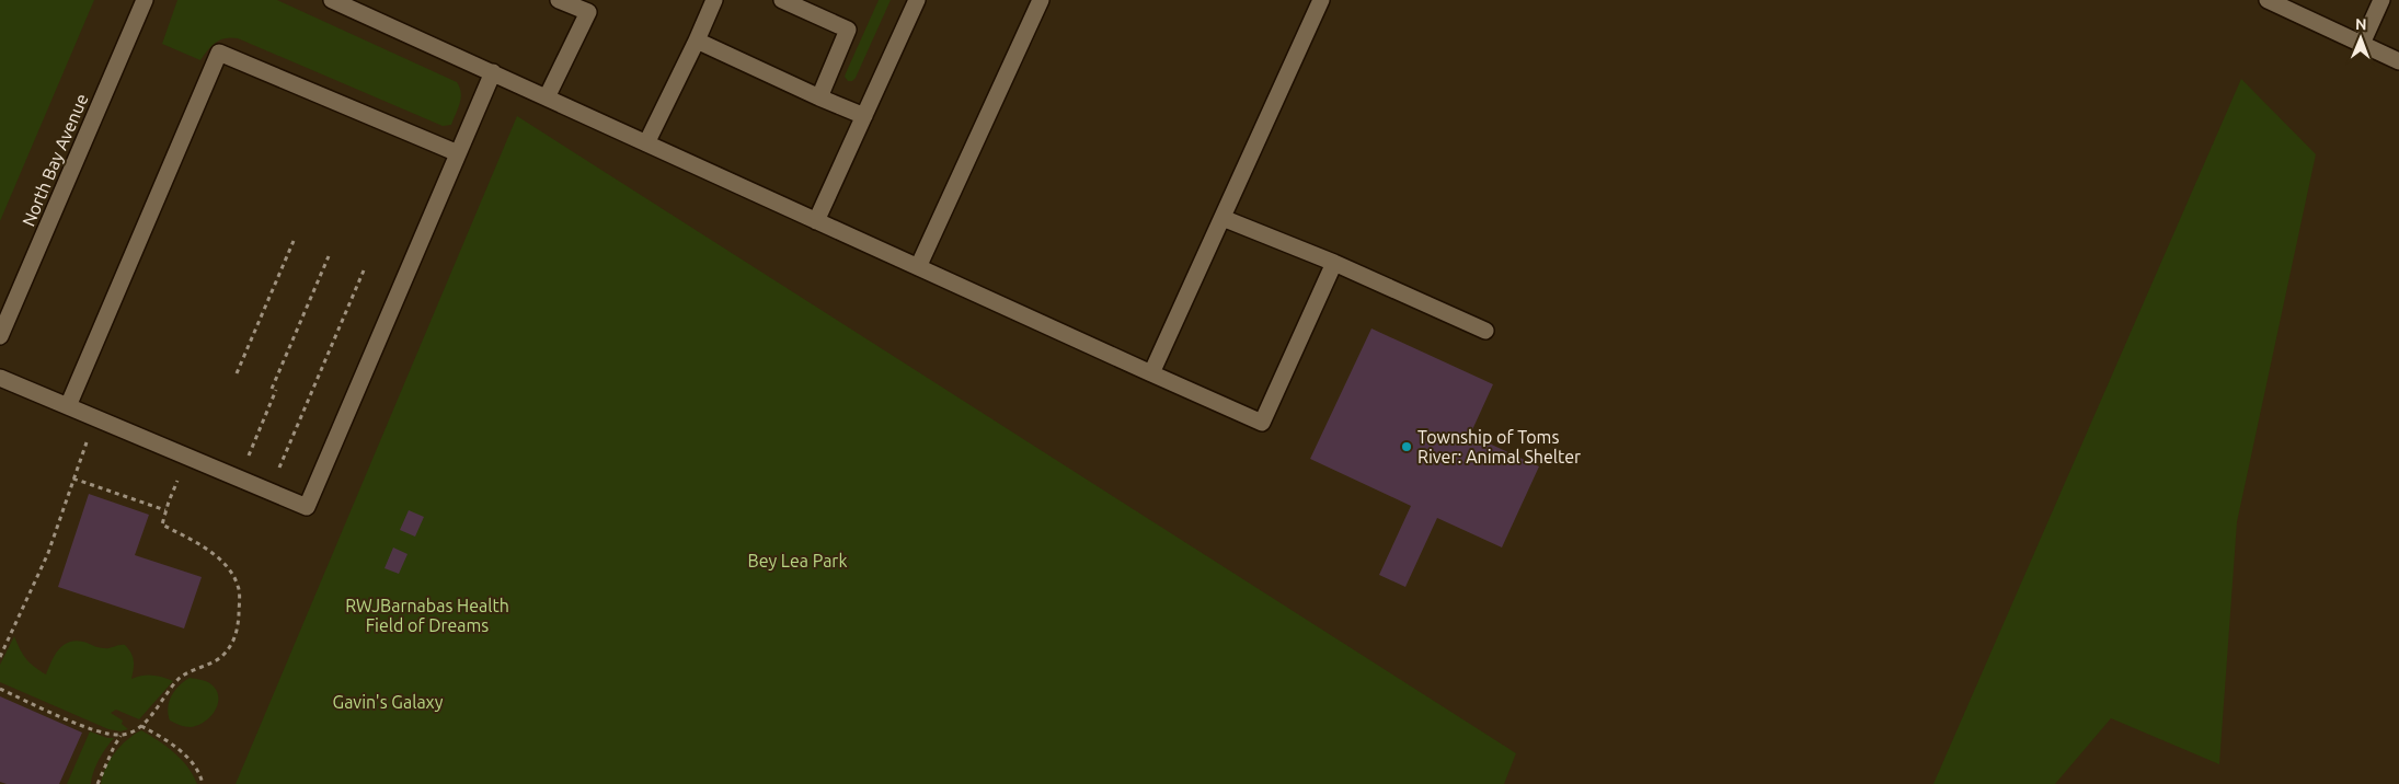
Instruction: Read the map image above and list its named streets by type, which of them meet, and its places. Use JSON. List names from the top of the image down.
{
  "streets": {
    "street": ["North Bay Avenue"]
  },
  "parks": ["Bey Lea Park", "RWJBarnabas Health Field of Dreams", "Gavin's Galaxy"],
  "places": ["Township of Toms River: Animal Shelter"],
  "north": "top"
}
